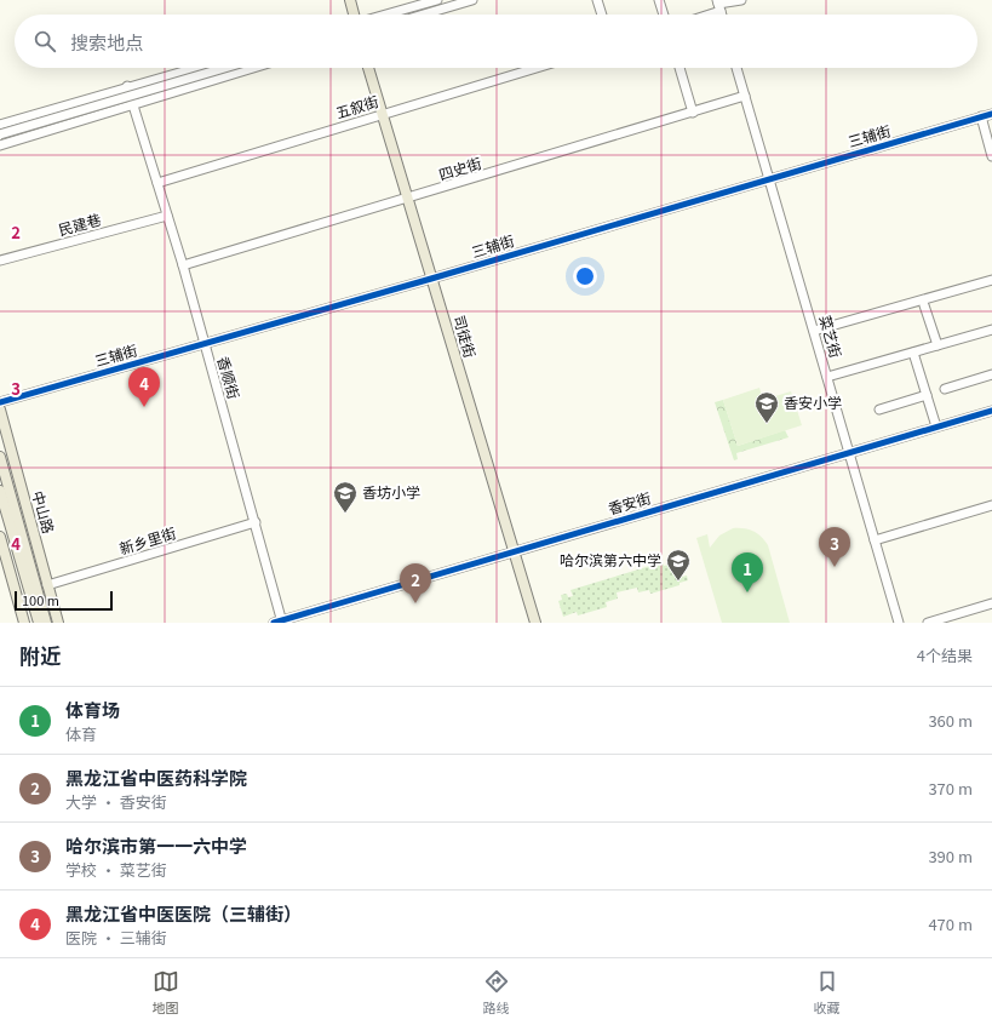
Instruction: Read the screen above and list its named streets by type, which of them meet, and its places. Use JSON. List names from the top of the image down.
{
  "streets": {
    "main road": ["司徒街", "中山路"],
    "street": [
      "五叙街",
      "三辅街",
      "四史街",
      "民建巷",
      "菜艺街",
      "香顺街",
      "香安街",
      "新乡里街"
    ]
  },
  "crossings": [
    ["五叙街", "司徒街"],
    ["五叙街", "香顺街"],
    ["三辅街", "司徒街"],
    ["三辅街", "菜艺街"],
    ["三辅街", "香顺街"],
    ["四史街", "司徒街"],
    ["四史街", "菜艺街"],
    ["四史街", "香顺街"],
    ["民建巷", "香顺街"],
    ["司徒街", "香安街"],
    ["菜艺街", "香安街"],
    ["香顺街", "香安街"],
    ["香顺街", "新乡里街"],
    ["中山路", "新乡里街"]
  ],
  "places": {
    "school or university": ["香安小学", "香坊小学", "哈尔滨第六中学"]
  },
  "scale_bar": "100 m",
  "page": {
    "search": "搜索地点",
    "pins": [
      "4",
      "3",
      "1",
      "2"
    ],
    "scale": "100 m",
    "heading": ["附近", "4个结果"],
    "list": [
      {
        "mark": "1",
        "name": "体育场",
        "note": "体育",
        "value": "360 m"
      },
      {
        "mark": "2",
        "name": "黑龙江省中医药科学院",
        "note": "大学 · 香安街",
        "value": "370 m"
      },
      {
        "mark": "3",
        "name": "哈尔滨市第一一六中学",
        "note": "学校 · 菜艺街",
        "value": "390 m"
      },
      {
        "mark": "4",
        "name": "黑龙江省中医医院（三辅街）",
        "note": "医院 · 三辅街",
        "value": "470 m"
      }
    ],
    "nav": ["地图", "路线", "收藏"]
  },
  "grid": {
    "rows": ["2", "3", "4"]
  }
}
